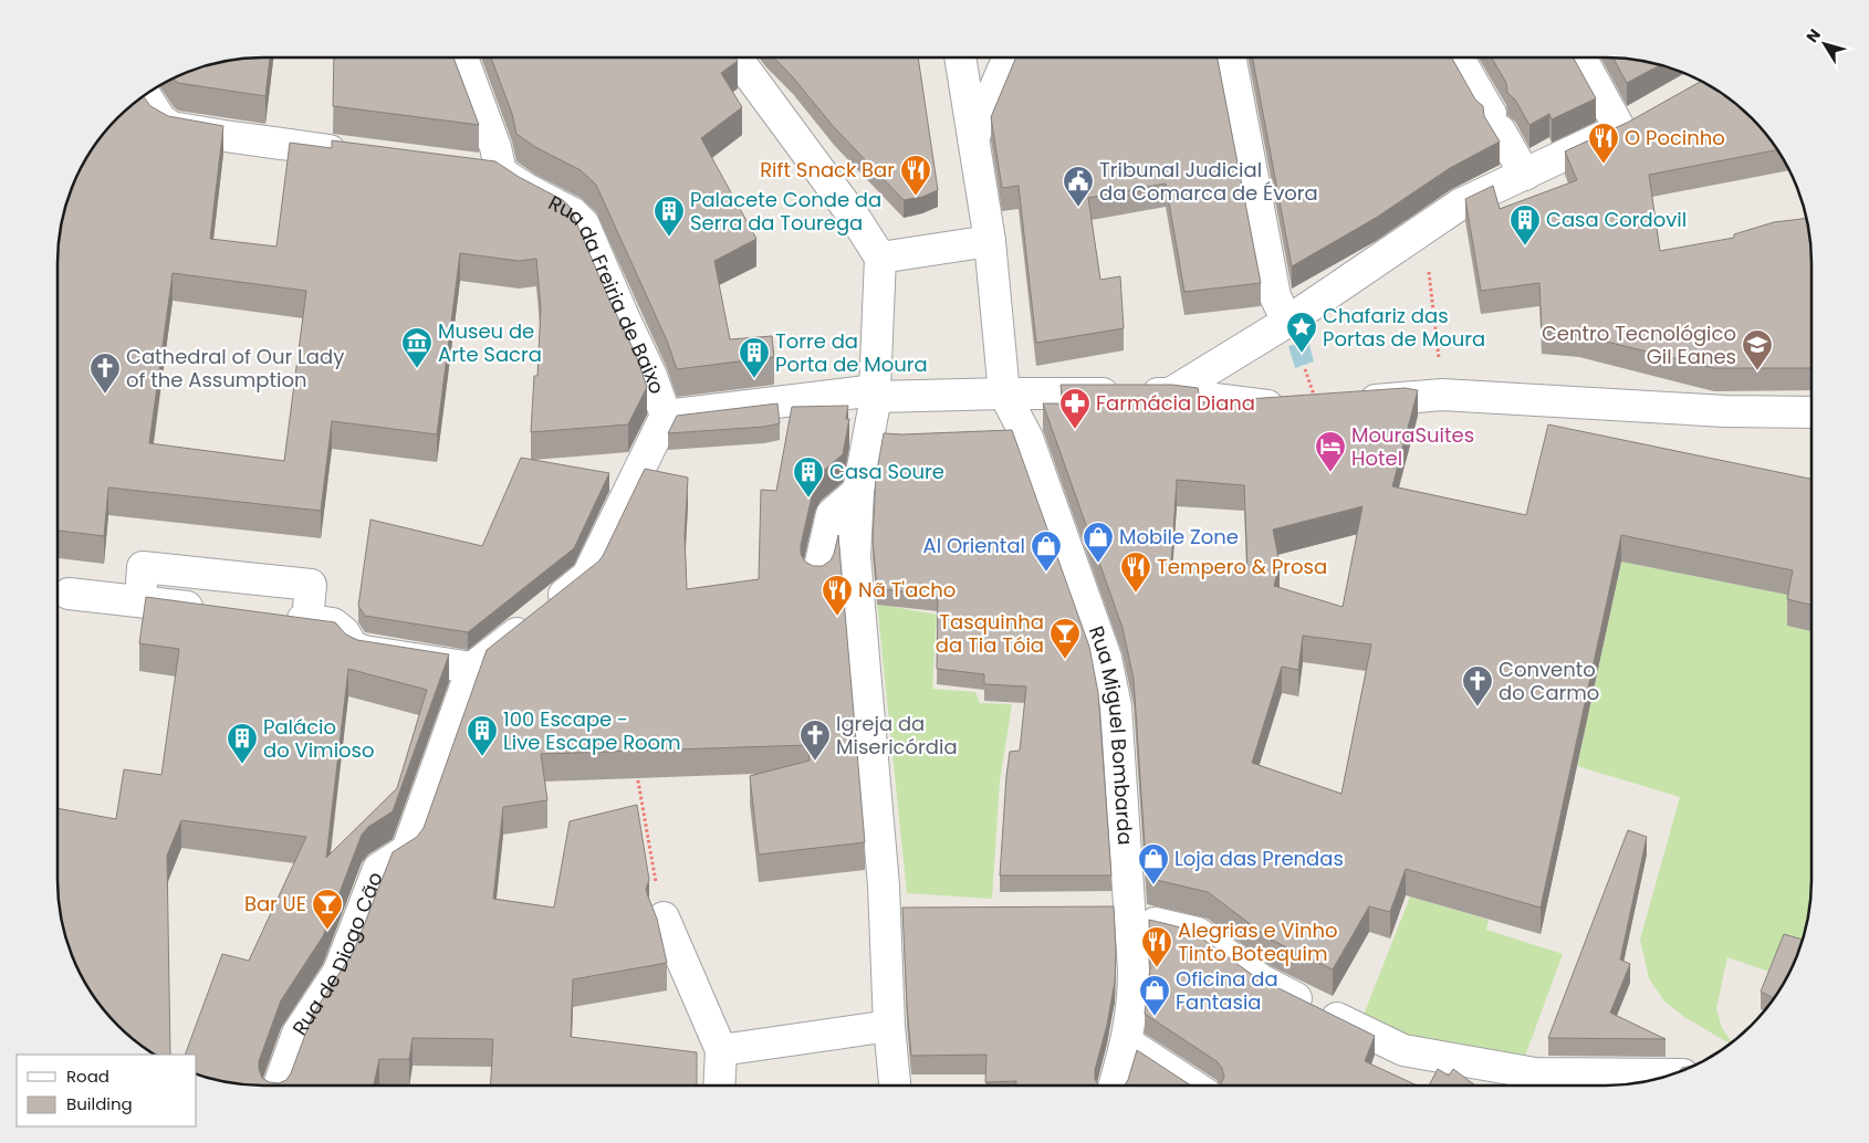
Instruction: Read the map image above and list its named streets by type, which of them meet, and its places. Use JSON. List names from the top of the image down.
{
  "streets": {
    "street": ["Rua da Freiria de Baixo", "Rua Miguel Bombarda", "Rua de Diogo Cão"]
  },
  "places": {
    "restaurant": [
      "O Pocinho",
      "Rift Snack Bar",
      "Tempero & Prosa",
      "Nã T'acho",
      "Alegrias e Vinho Tinto Botequim"
    ],
    "public building": ["Tribunal Judicial da Comarca de Évora"],
    "building": [
      "Palacete Conde da Serra da Tourega",
      "Casa Cordovil",
      "Torre da Porta de Moura",
      "Casa Soure",
      "100 Escape - Live Escape Room",
      "Palácio do Vimioso"
    ],
    "place": ["Chafariz das Portas de Moura"],
    "museum": ["Museu de Arte Sacra"],
    "school or university": ["Centro Tecnológico Gil Eanes"],
    "church": ["Cathedral of Our Lady of the Assumption", "Convento do Carmo", "Igreja da Misericórdia"],
    "pharmacy": ["Farmácia Diana"],
    "hotel": ["MouraSuites Hotel"],
    "shop": [
      "Mobile Zone",
      "Al Oriental",
      "Loja das Prendas",
      "Oficina da Fantasia"
    ],
    "bar": ["Tasquinha da Tia Tóia", "Bar UE"]
  },
  "legend": ["Road", "Building"],
  "north": "top left"
}
